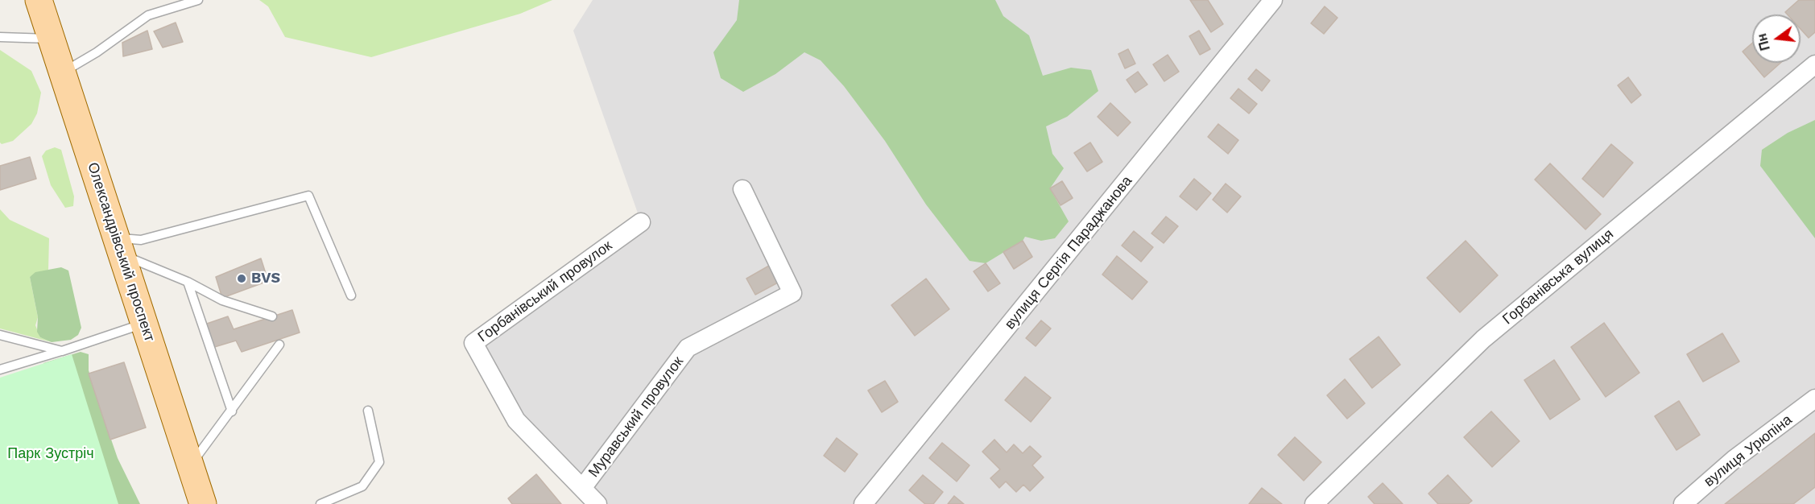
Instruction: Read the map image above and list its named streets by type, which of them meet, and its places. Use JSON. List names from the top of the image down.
{
  "streets": {
    "main road": ["Олександрівський проспект"],
    "street": [
      "вулиця Сергія Параджанова",
      "Горбанівська вулиця",
      "Горбанівський провулок",
      "Муравський провулок",
      "вулиця Урюпіна"
    ]
  },
  "crossings": [
    ["Горбанівський провулок", "Муравський провулок"]
  ],
  "parks": ["Парк Зустріч"],
  "places": ["BVS"],
  "north": "left"
}
